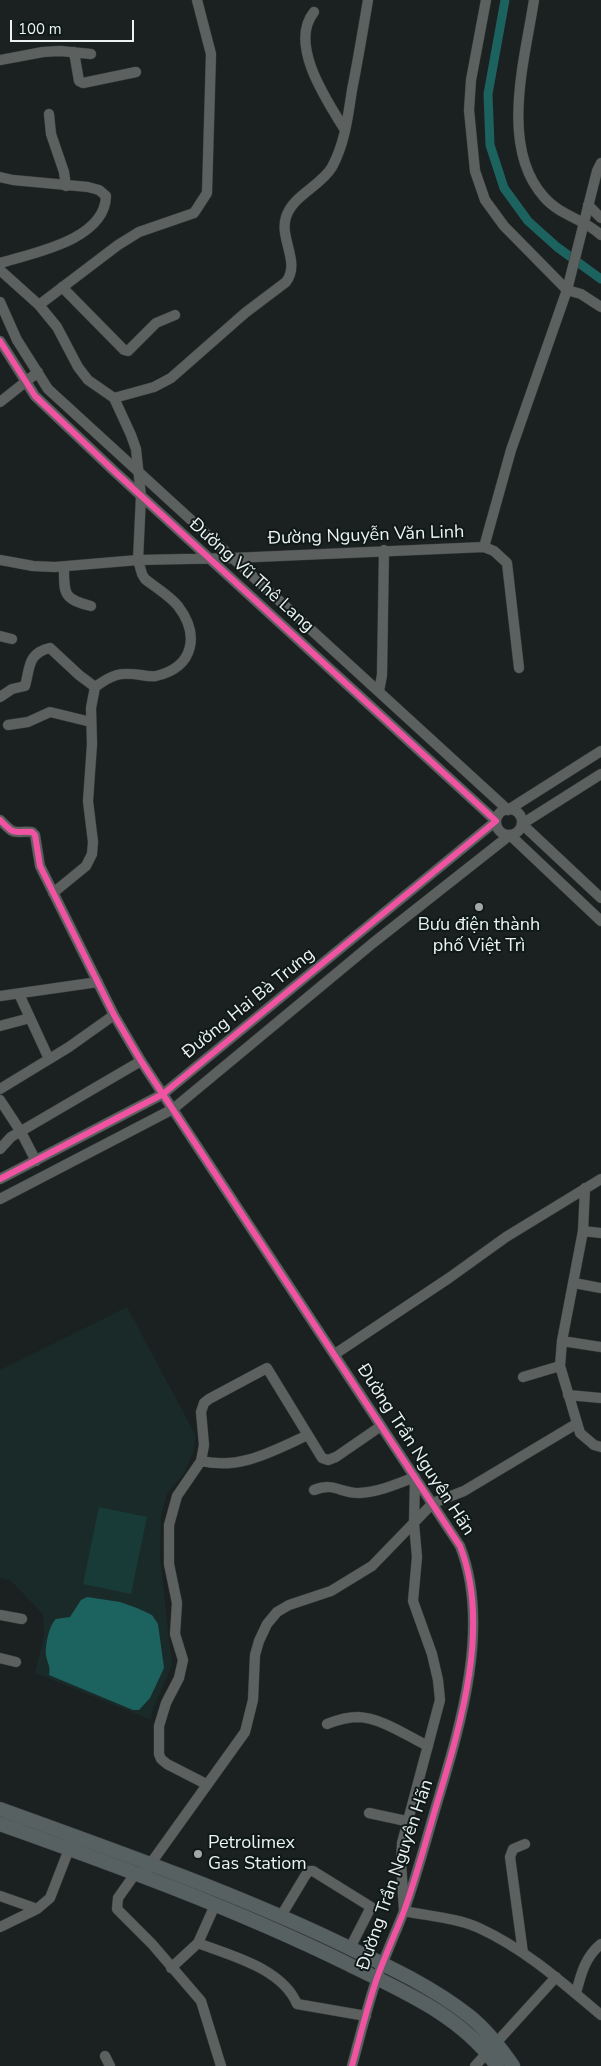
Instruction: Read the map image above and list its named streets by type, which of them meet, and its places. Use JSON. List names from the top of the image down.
{
  "streets": {
    "street": [
      "Đường Nguyễn Văn Linh",
      "Đường Vũ Thê Lang",
      "Đường Hai Bà Trưng",
      "Đường Trần Nguyên Hãn"
    ]
  },
  "crossings": [
    ["Đường Nguyễn Văn Linh", "Đường Vũ Thê Lang"],
    ["Đường Vũ Thê Lang", "Đường Hai Bà Trưng"],
    ["Đường Hai Bà Trưng", "Đường Trần Nguyên Hãn"]
  ],
  "places": ["Bưu điện thành phố Việt Trì", "Petrolimex Gas Statiom"],
  "scale_bar": "100 m"
}
